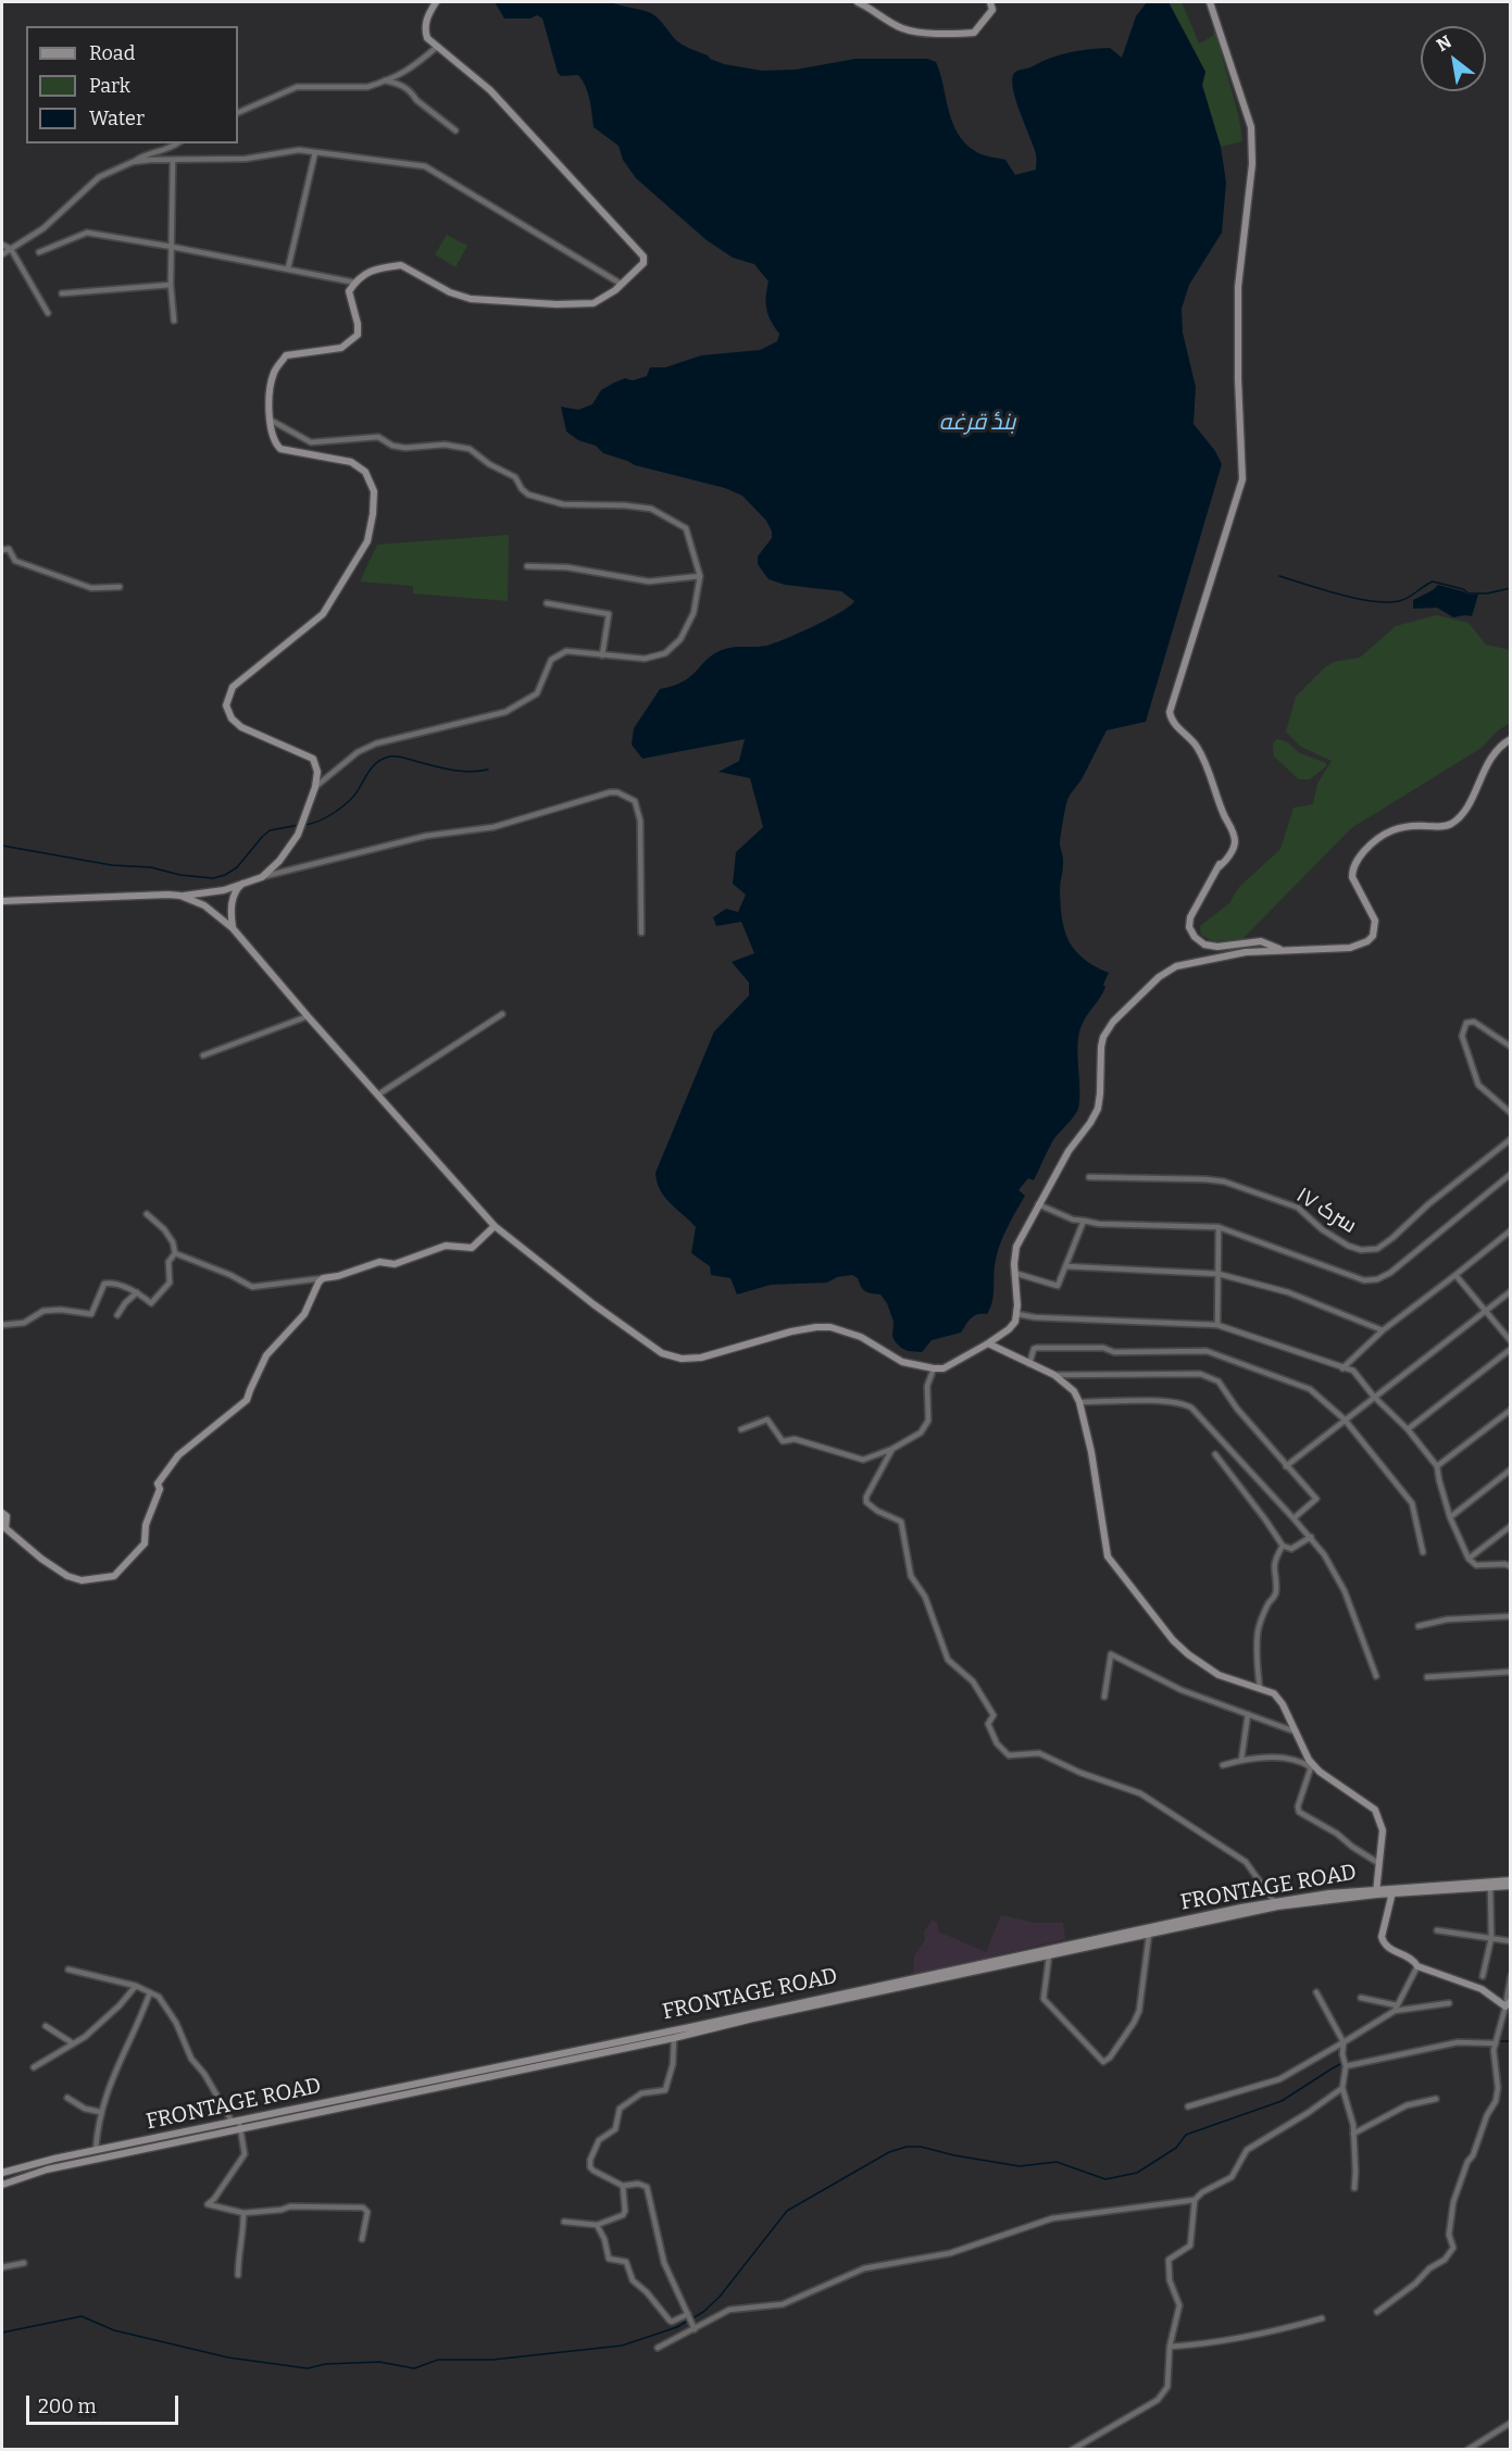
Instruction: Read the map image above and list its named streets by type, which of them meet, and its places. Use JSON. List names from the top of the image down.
{
  "streets": {
    "main road": ["FRONTAGE ROAD"],
    "street": ["سرک ۱۷"]
  },
  "water": ["بندٔ قرغه"],
  "legend": ["Road", "Park", "Water"],
  "scale_bar": "200 m",
  "north": "top left"
}
